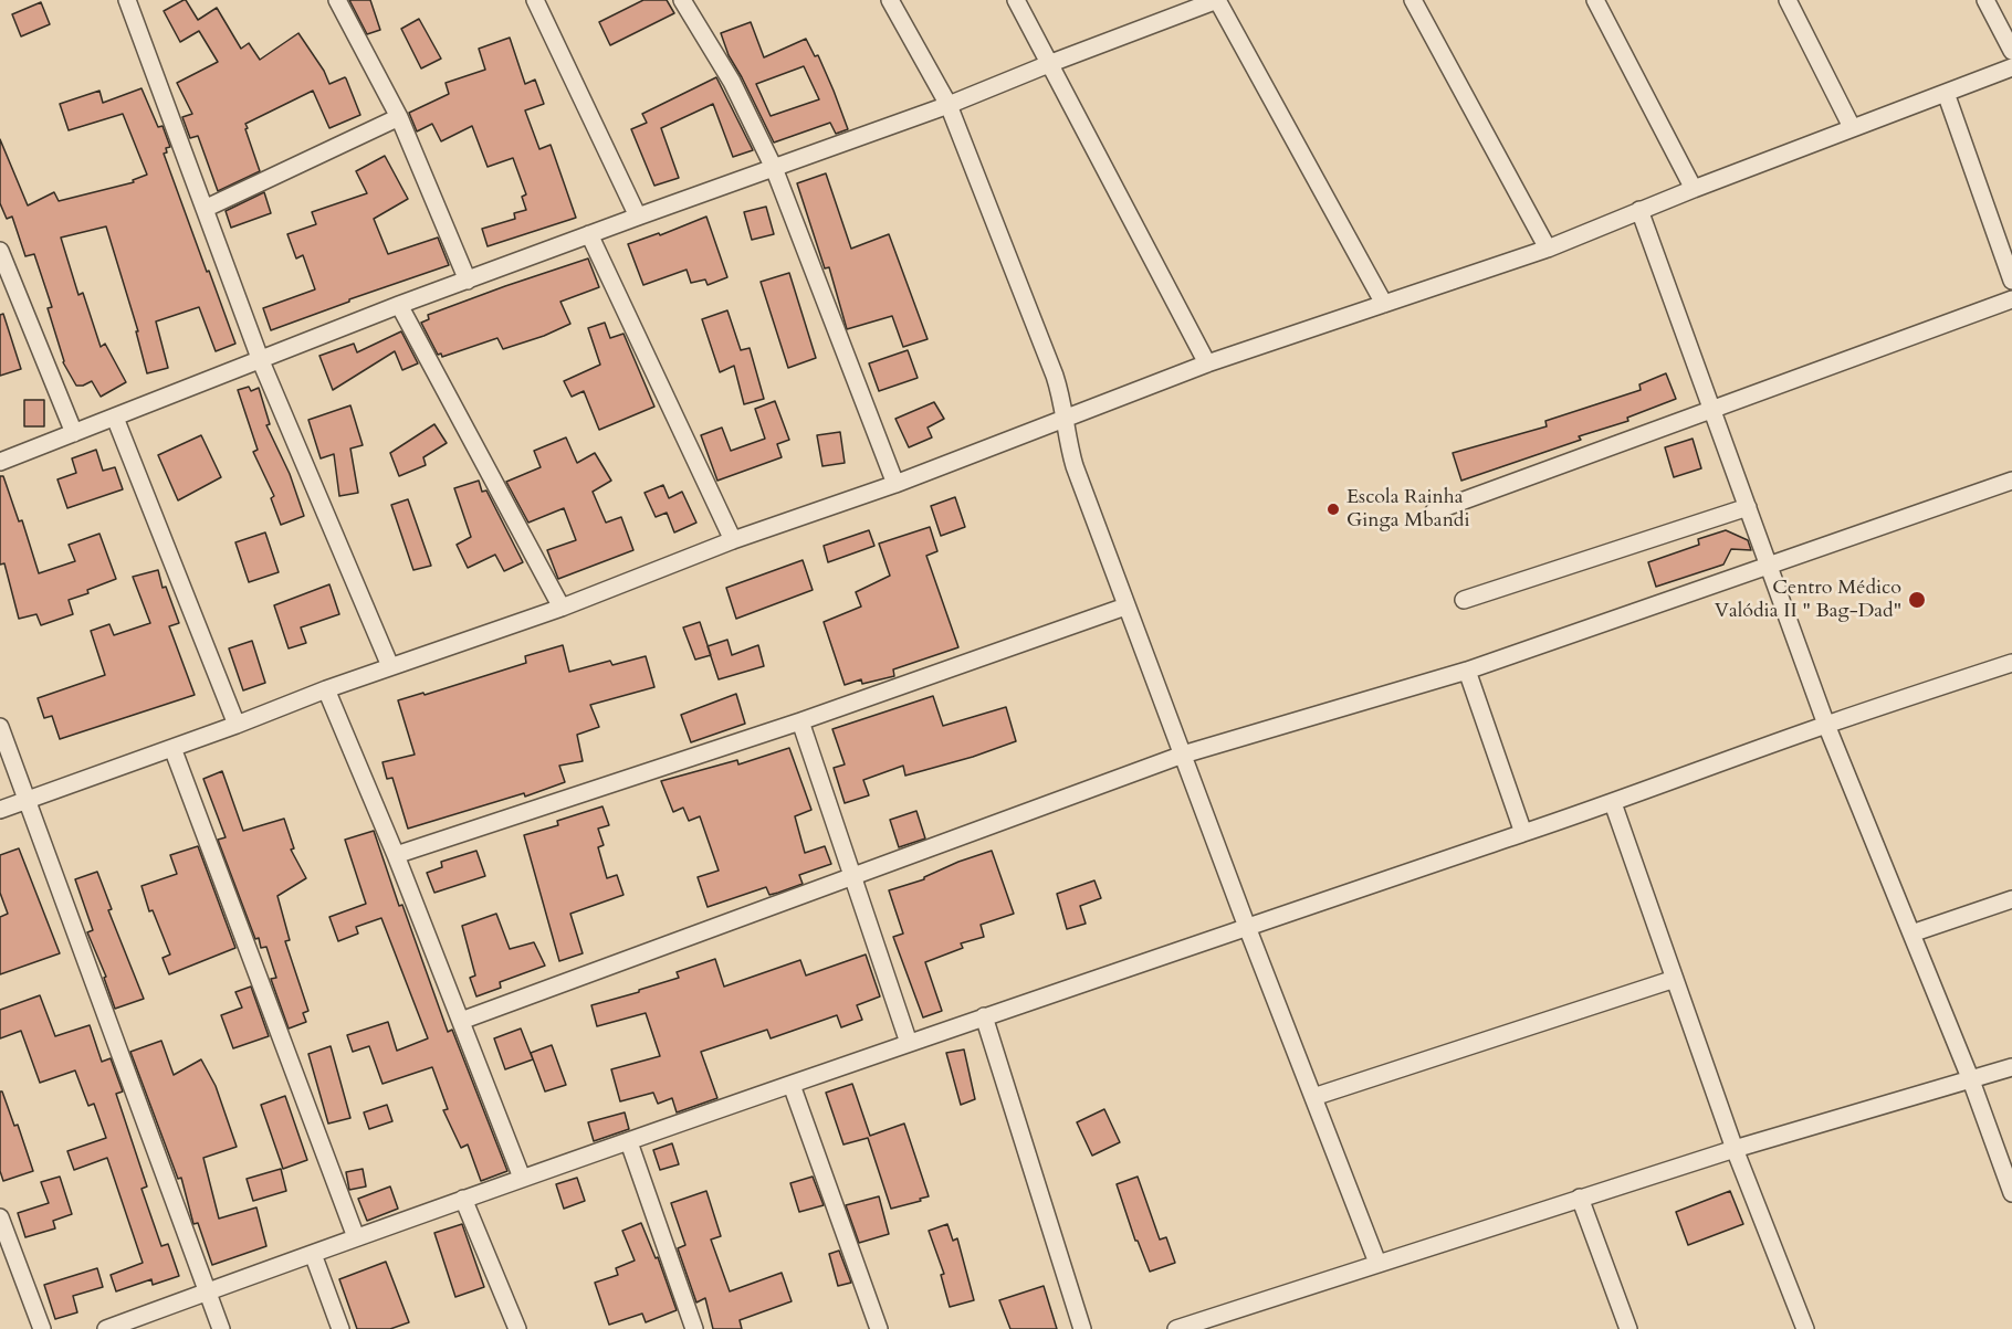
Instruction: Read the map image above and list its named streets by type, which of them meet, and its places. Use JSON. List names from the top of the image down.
{
  "places": ["Escola Rainha Ginga Mbandi", "Centro Médico Valódia II \" Bag-Dad\""]
}
